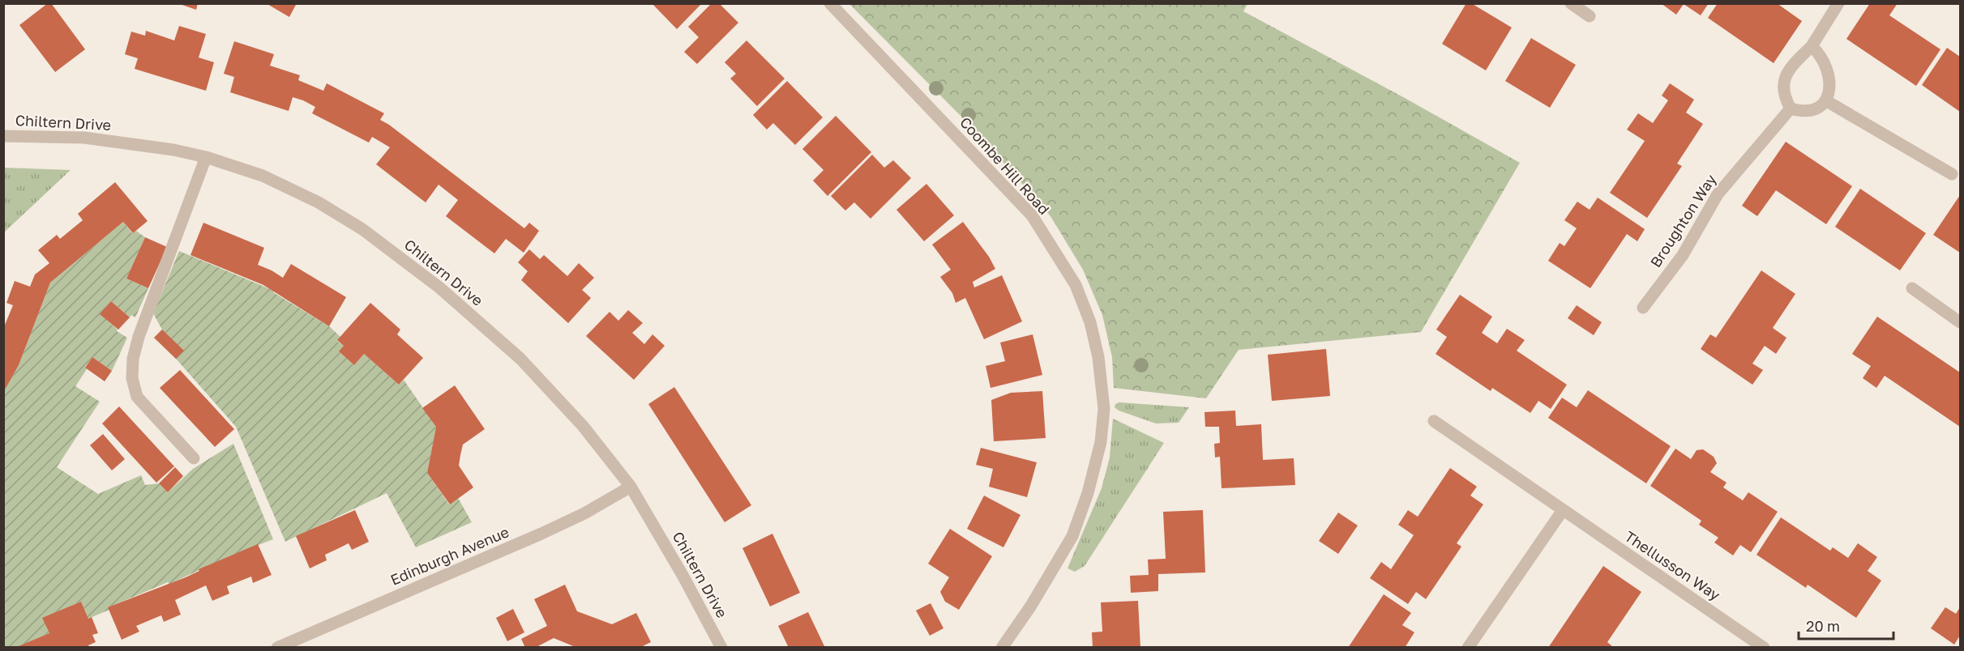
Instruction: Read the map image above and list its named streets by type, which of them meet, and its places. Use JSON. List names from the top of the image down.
{
  "streets": {
    "street": [
      "Chiltern Drive",
      "Coombe Hill Road",
      "Broughton Way",
      "Edinburgh Avenue",
      "Thellusson Way"
    ]
  },
  "crossings": [
    ["Chiltern Drive", "Edinburgh Avenue"]
  ],
  "scale_bar": "20 m"
}
